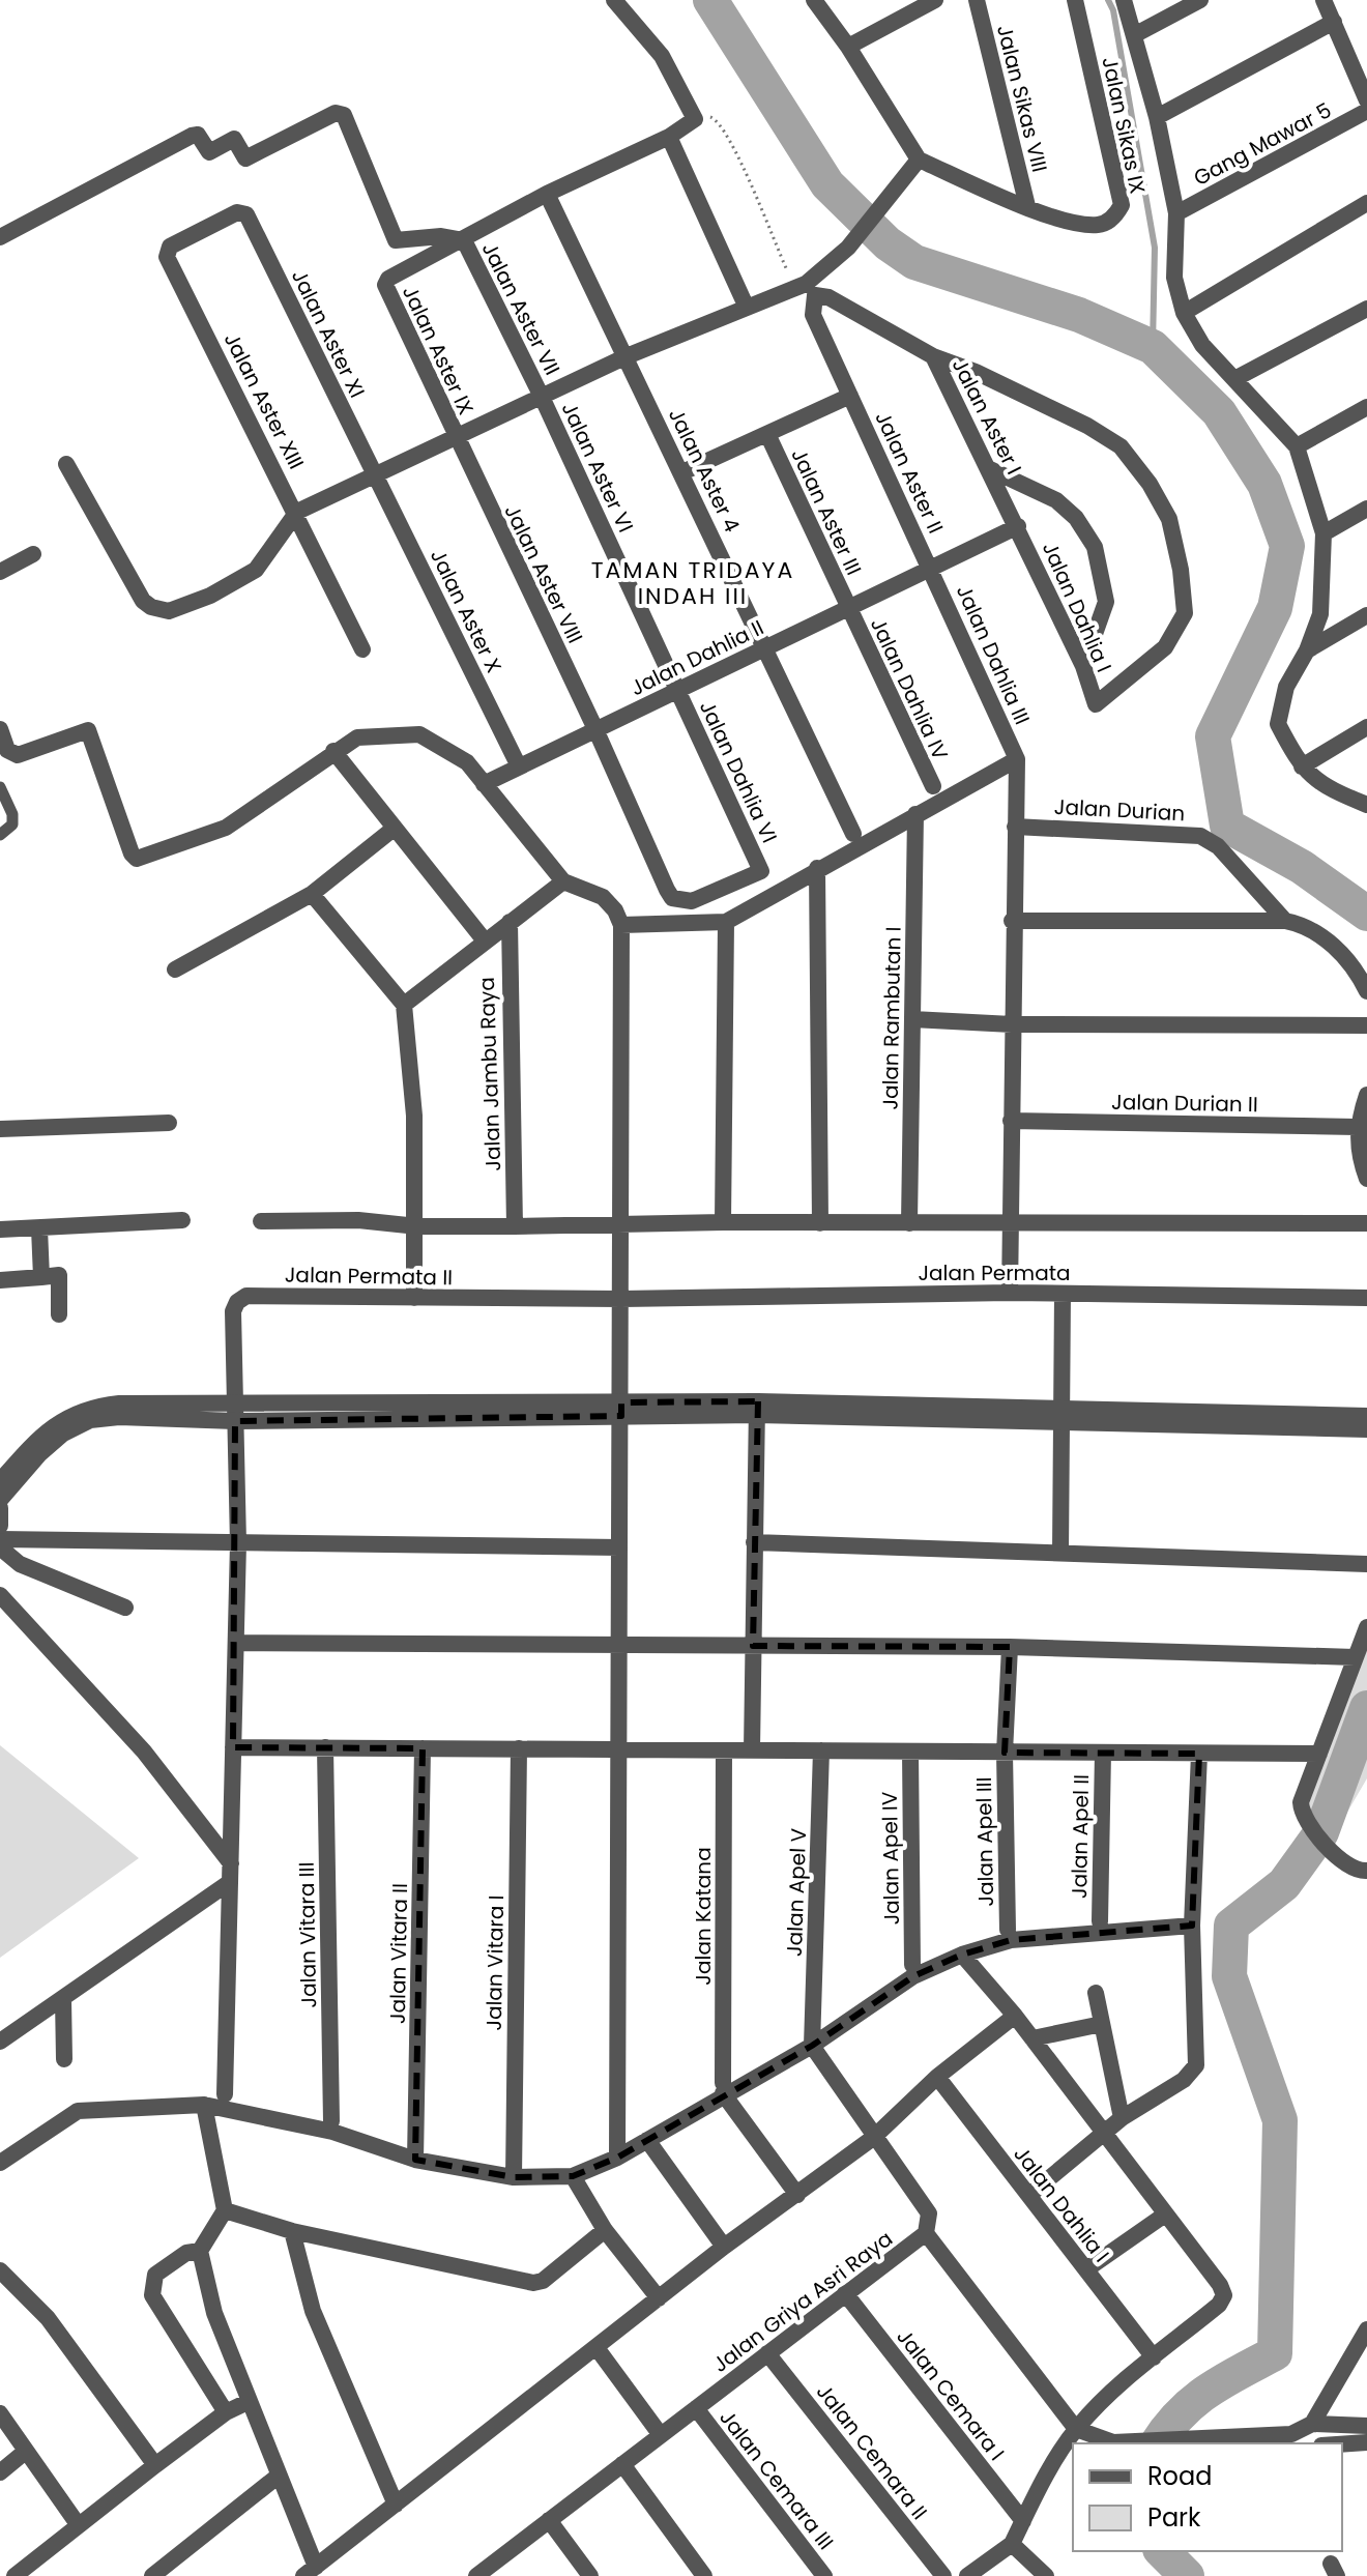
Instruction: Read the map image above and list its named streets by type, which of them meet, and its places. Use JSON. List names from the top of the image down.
{
  "streets": {
    "street": [
      "Jalan Sikas VIII",
      "Jalan Sikas IX",
      "Gang Mawar 5",
      "Jalan Aster VII",
      "Jalan Aster XI",
      "Jalan Aster IX",
      "Jalan Aster XIII",
      "Jalan Aster I",
      "Jalan Aster VI",
      "Jalan Aster 4",
      "Jalan Aster II",
      "Jalan Aster III",
      "Jalan Aster VIII",
      "Jalan Dahlia I",
      "Jalan Aster X",
      "Jalan Dahlia III",
      "Jalan Dahlia II",
      "Jalan Dahlia IV",
      "Jalan Dahlia VI",
      "Jalan Durian",
      "Jalan Rambutan I",
      "Jalan Jambu Raya",
      "Jalan Durian II",
      "Jalan Permata",
      "Jalan Permata II",
      "Jalan Apel II",
      "Jalan Apel III",
      "Jalan Apel IV",
      "Jalan Apel V",
      "Jalan Katana",
      "Jalan Vitara III",
      "Jalan Vitara II",
      "Jalan Vitara I",
      "Jalan Griya Asri Raya",
      "Jalan Cemara I",
      "Jalan Cemara II",
      "Jalan Cemara III"
    ]
  },
  "crossings": [
    ["Jalan Sikas VIII", "Jalan Sikas IX"],
    ["Jalan Aster VII", "Jalan Aster IX"],
    ["Jalan Aster VII", "Jalan Aster VI"],
    ["Jalan Aster XI", "Jalan Aster XIII"],
    ["Jalan Aster XI", "Jalan Aster X"],
    ["Jalan Aster IX", "Jalan Aster VIII"],
    ["Jalan Aster I", "Jalan Aster II"],
    ["Jalan Aster I", "Jalan Dahlia I"],
    ["Jalan Aster I", "Jalan Dahlia II"],
    ["Jalan Aster VI", "Jalan Dahlia II"],
    ["Jalan Aster VI", "Jalan Dahlia VI"],
    ["Jalan Aster 4", "Jalan Dahlia II"],
    ["Jalan Aster II", "Jalan Dahlia III"],
    ["Jalan Aster II", "Jalan Dahlia II"],
    ["Jalan Aster III", "Jalan Dahlia II"],
    ["Jalan Aster III", "Jalan Dahlia IV"],
    ["Jalan Aster VIII", "Jalan Dahlia II"],
    ["Jalan Aster VIII", "Jalan Dahlia VI"],
    ["Jalan Dahlia I", "Jalan Dahlia II"],
    ["Jalan Aster X", "Jalan Dahlia II"],
    ["Jalan Dahlia III", "Jalan Dahlia II"],
    ["Jalan Dahlia II", "Jalan Dahlia IV"],
    ["Jalan Dahlia II", "Jalan Dahlia VI"],
    ["Jalan Permata", "Jalan Permata II"],
    ["Jalan Griya Asri Raya", "Jalan Cemara I"],
    ["Jalan Griya Asri Raya", "Jalan Cemara II"],
    ["Jalan Griya Asri Raya", "Jalan Cemara III"]
  ],
  "districts": ["TAMAN TRIDAYA INDAH III"],
  "legend": ["Road", "Park"]
}
